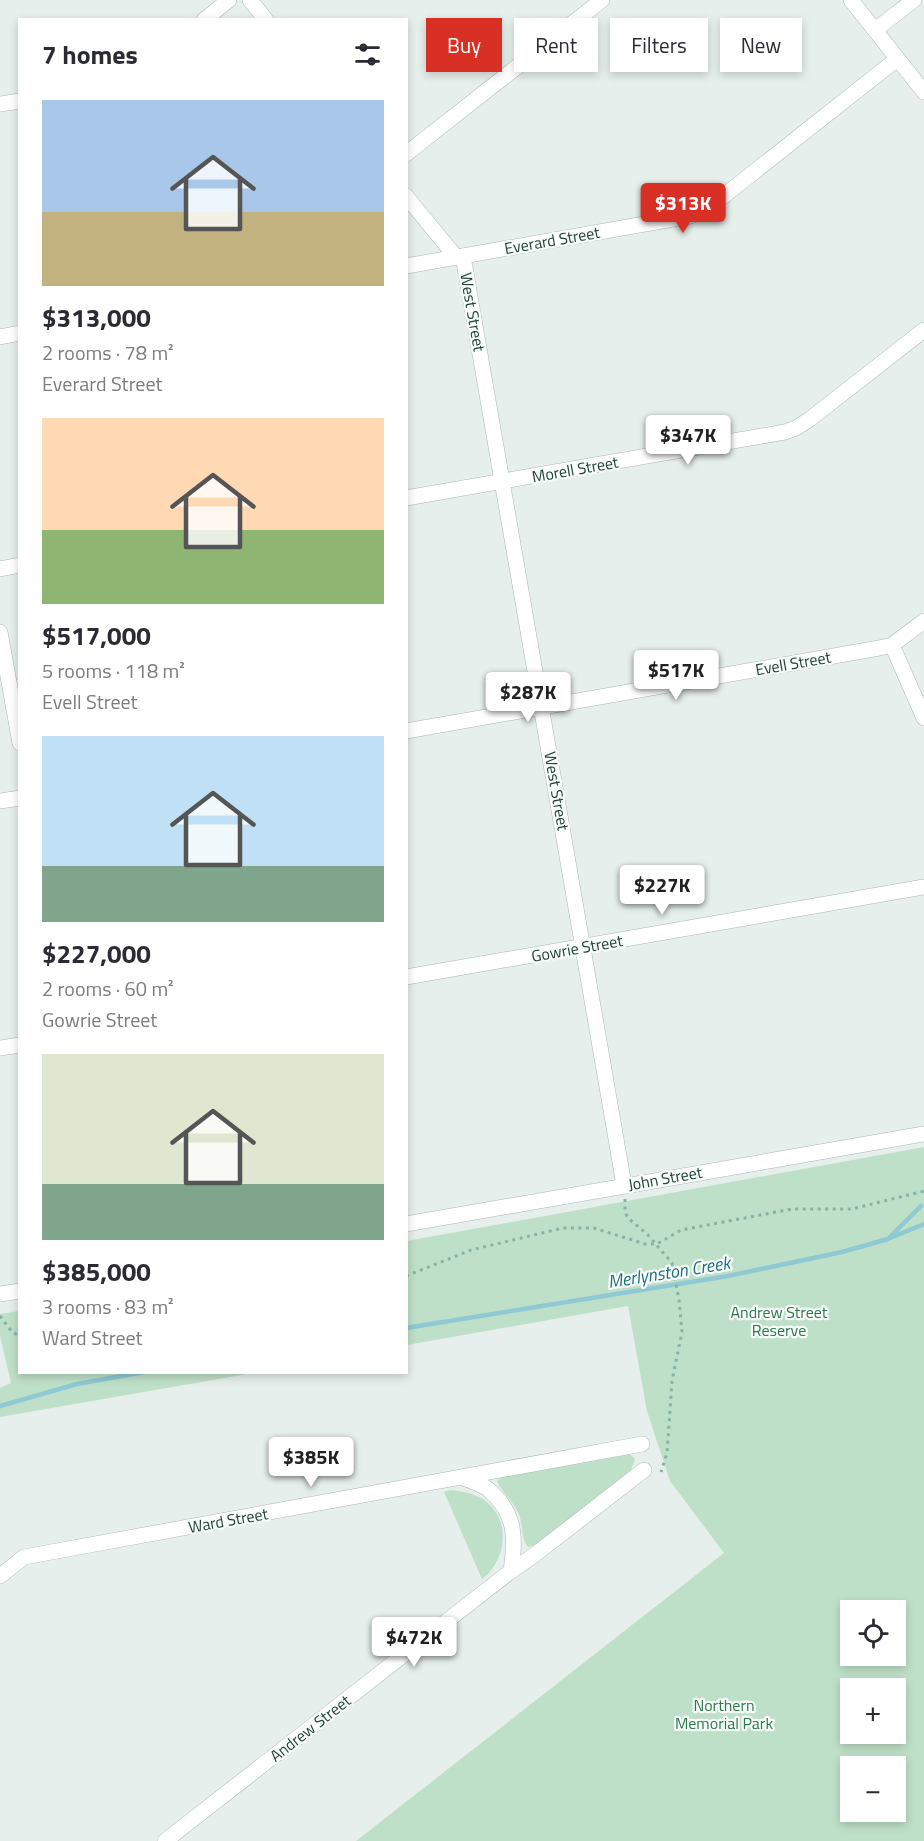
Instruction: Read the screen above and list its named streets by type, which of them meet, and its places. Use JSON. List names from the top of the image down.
{
  "streets": {
    "street": [
      "Everard Street",
      "West Street",
      "Morell Street",
      "Evell Street",
      "Gowrie Street",
      "John Street",
      "Ward Street",
      "Andrew Street"
    ]
  },
  "crossings": [
    ["Everard Street", "West Street"],
    ["West Street", "Morell Street"],
    ["West Street", "Evell Street"],
    ["West Street", "Gowrie Street"],
    ["West Street", "John Street"]
  ],
  "water": ["Merlynston Creek"],
  "parks": ["Andrew Street Reserve", "Northern Memorial Park"],
  "page": {
    "chip": [
      "Buy",
      "Rent",
      "Filters",
      "New"
    ],
    "heading": "7 homes",
    "list": [
      {
        "name": "$313,000",
        "note": "2 rooms · 78 m² · Everard Street"
      },
      {
        "name": "$517,000",
        "note": "5 rooms · 118 m² · Evell Street"
      },
      {
        "name": "$227,000",
        "note": "2 rooms · 60 m² · Gowrie Street"
      },
      {
        "name": "$385,000",
        "note": "3 rooms · 83 m² · Ward Street"
      }
    ],
    "price": [
      "$313K",
      "$347K",
      "$517K",
      "$287K",
      "$227K",
      "$385K",
      "$472K"
    ],
    "map_buttons": ["+", "−"]
  }
}
